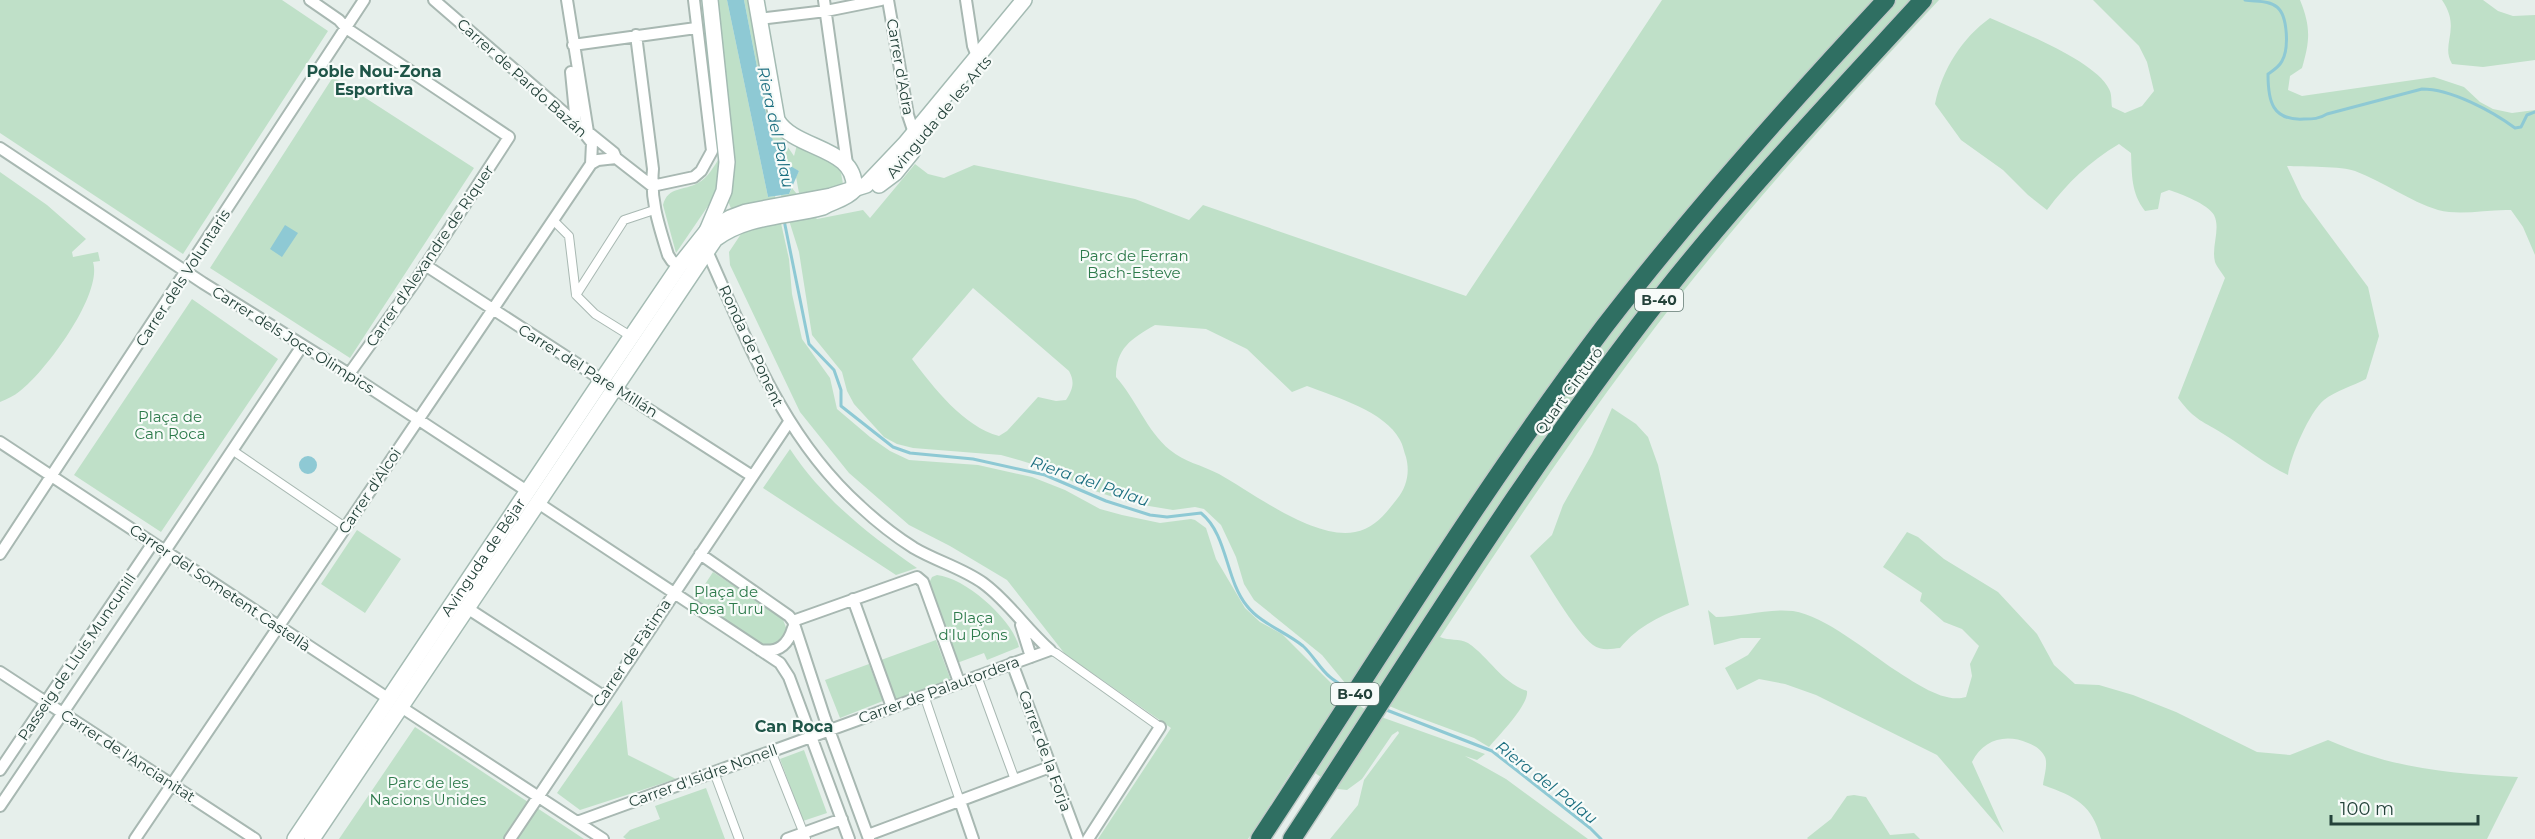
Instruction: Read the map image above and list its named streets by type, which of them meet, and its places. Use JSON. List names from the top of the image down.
{
  "streets": {
    "highway": ["B-40", "Quart Cinturó"],
    "main road": ["Avinguda de les Arts", "Ronda de Ponent", "Avinguda de Béjar"],
    "street": [
      "Carrer d'Adra",
      "Carrer de Pardo Bazán",
      "Carrer d'Alexandre de Riquer",
      "Carrer dels Voluntaris",
      "Carrer dels Jocs Olimpics",
      "Carrer del Pare Millán",
      "Carrer d'Alcoi",
      "Carrer del Sometent Castellà",
      "Carrer de Fàtima",
      "Passeig de Lluís Muncunill",
      "Carrer de Palautordera",
      "Carrer de la Forja",
      "Carrer de l'Ancianitat",
      "Carrer d'Isidre Nonell"
    ]
  },
  "crossings": [
    ["Carrer d'Adra", "Avinguda de les Arts"],
    ["Carrer de Pardo Bazán", "Carrer d'Alcoi"],
    ["Carrer d'Alexandre de Riquer", "Carrer dels Voluntaris"],
    ["Carrer d'Alexandre de Riquer", "Carrer dels Jocs Olimpics"],
    ["Carrer d'Alexandre de Riquer", "Carrer del Pare Millán"],
    ["Carrer dels Voluntaris", "Carrer dels Jocs Olimpics"],
    ["Carrer dels Voluntaris", "Carrer del Sometent Castellà"],
    ["Carrer dels Jocs Olimpics", "Carrer d'Alcoi"],
    ["Carrer dels Jocs Olimpics", "Avinguda de Béjar"],
    ["Ronda de Ponent", "Avinguda de Béjar"],
    ["Ronda de Ponent", "Carrer de Fàtima"],
    ["Ronda de Ponent", "Carrer de Palautordera"],
    ["Carrer del Pare Millán", "Carrer d'Alcoi"],
    ["Carrer del Pare Millán", "Avinguda de Béjar"],
    ["Carrer del Pare Millán", "Carrer de Fàtima"],
    ["Carrer d'Alcoi", "Carrer del Sometent Castellà"],
    ["Carrer d'Alcoi", "Carrer de l'Ancianitat"],
    ["Avinguda de Béjar", "Carrer del Sometent Castellà"],
    ["Carrer del Sometent Castellà", "Carrer de Fàtima"],
    ["Carrer del Sometent Castellà", "Passeig de Lluís Muncunill"],
    ["Carrer del Sometent Castellà", "Carrer d'Isidre Nonell"],
    ["Passeig de Lluís Muncunill", "Carrer de l'Ancianitat"],
    ["Carrer de Palautordera", "Carrer de la Forja"],
    ["Carrer de Palautordera", "Carrer d'Isidre Nonell"]
  ],
  "districts": ["Poble Nou-Zona Esportiva", "Can Roca"],
  "water": ["Riera del Palau"],
  "parks": [
    "Parc de Ferran Bach-Esteve",
    "Plaça de Can Roca",
    "Plaça de Rosa Turu",
    "Plaça d'Iu Pons",
    "Parc de les Nacions Unides"
  ],
  "scale_bar": "100 m"
}
